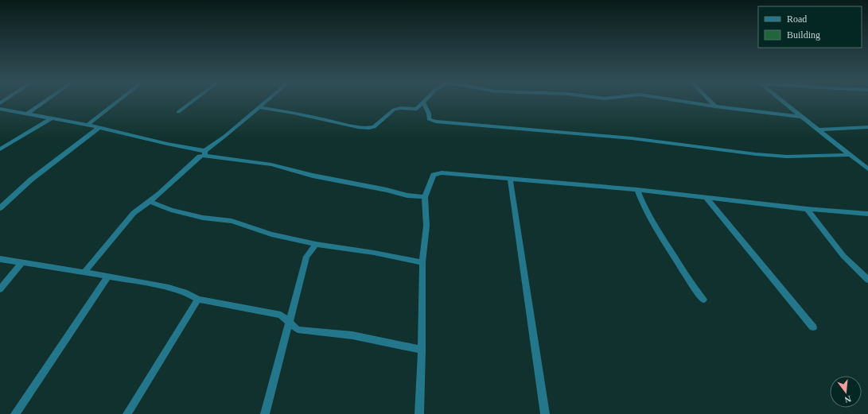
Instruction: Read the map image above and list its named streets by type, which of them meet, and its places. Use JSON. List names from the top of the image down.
{
  "legend": ["Road", "Building"],
  "north": "bottom"
}
